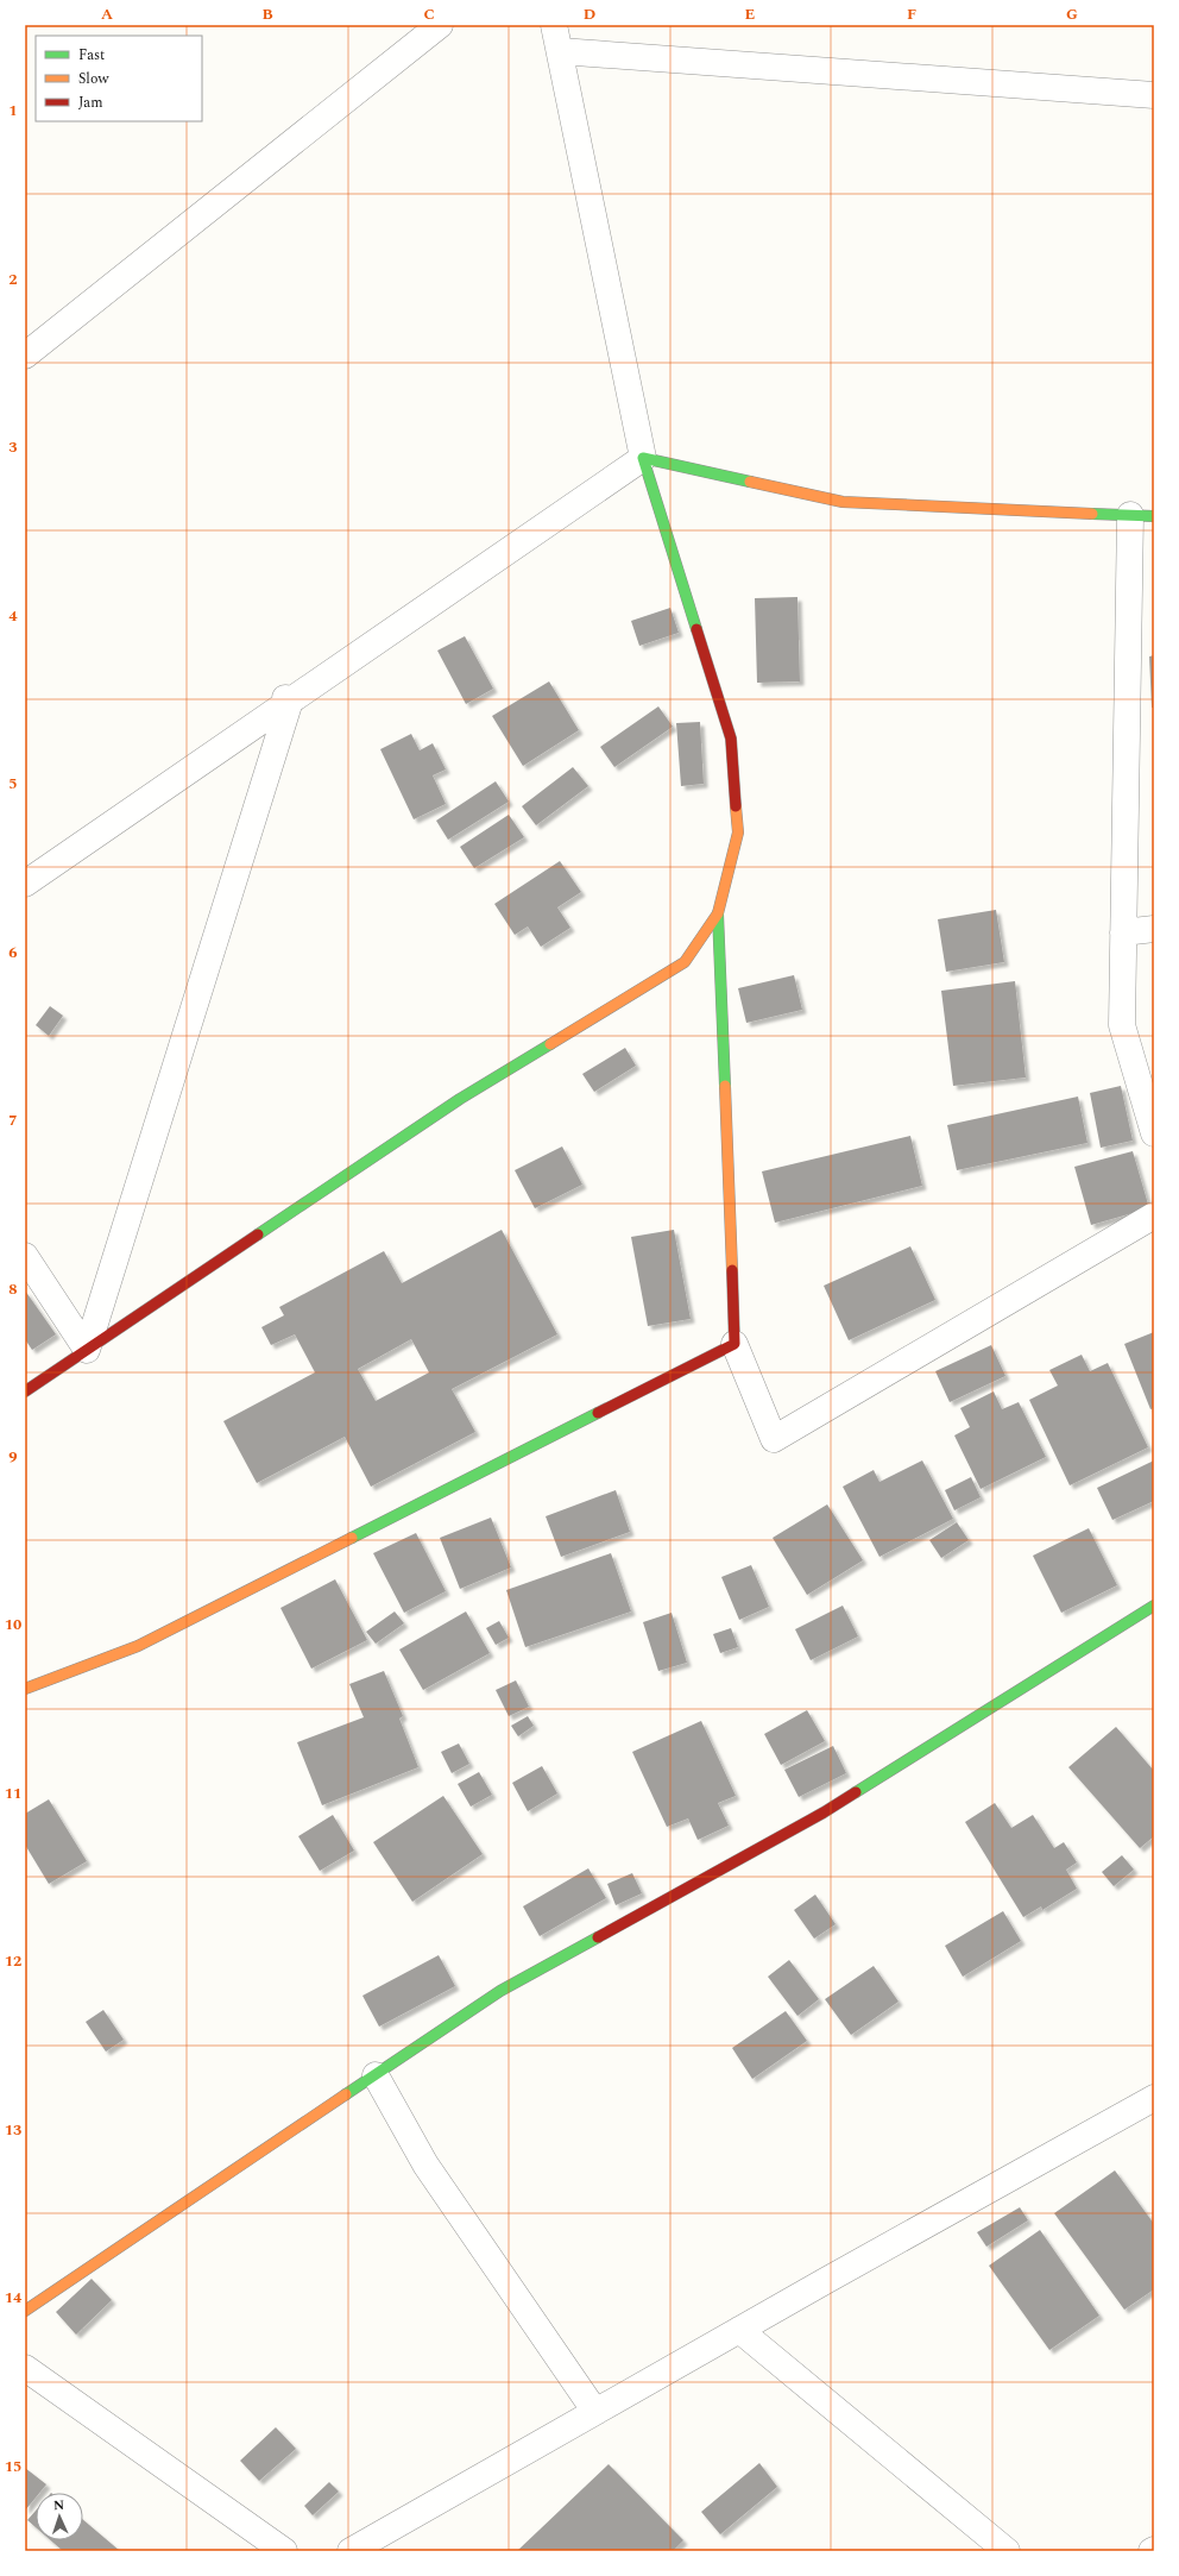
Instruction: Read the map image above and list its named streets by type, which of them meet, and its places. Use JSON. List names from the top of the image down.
{
  "legend": ["Fast", "Slow", "Jam"],
  "north": "top",
  "grid": {
    "columns": [
      "A",
      "B",
      "C",
      "D",
      "E",
      "F",
      "G"
    ],
    "rows": [
      "1",
      "2",
      "3",
      "4",
      "5",
      "6",
      "7",
      "8",
      "9",
      "10",
      "11",
      "12",
      "13",
      "14",
      "15"
    ]
  }
}
